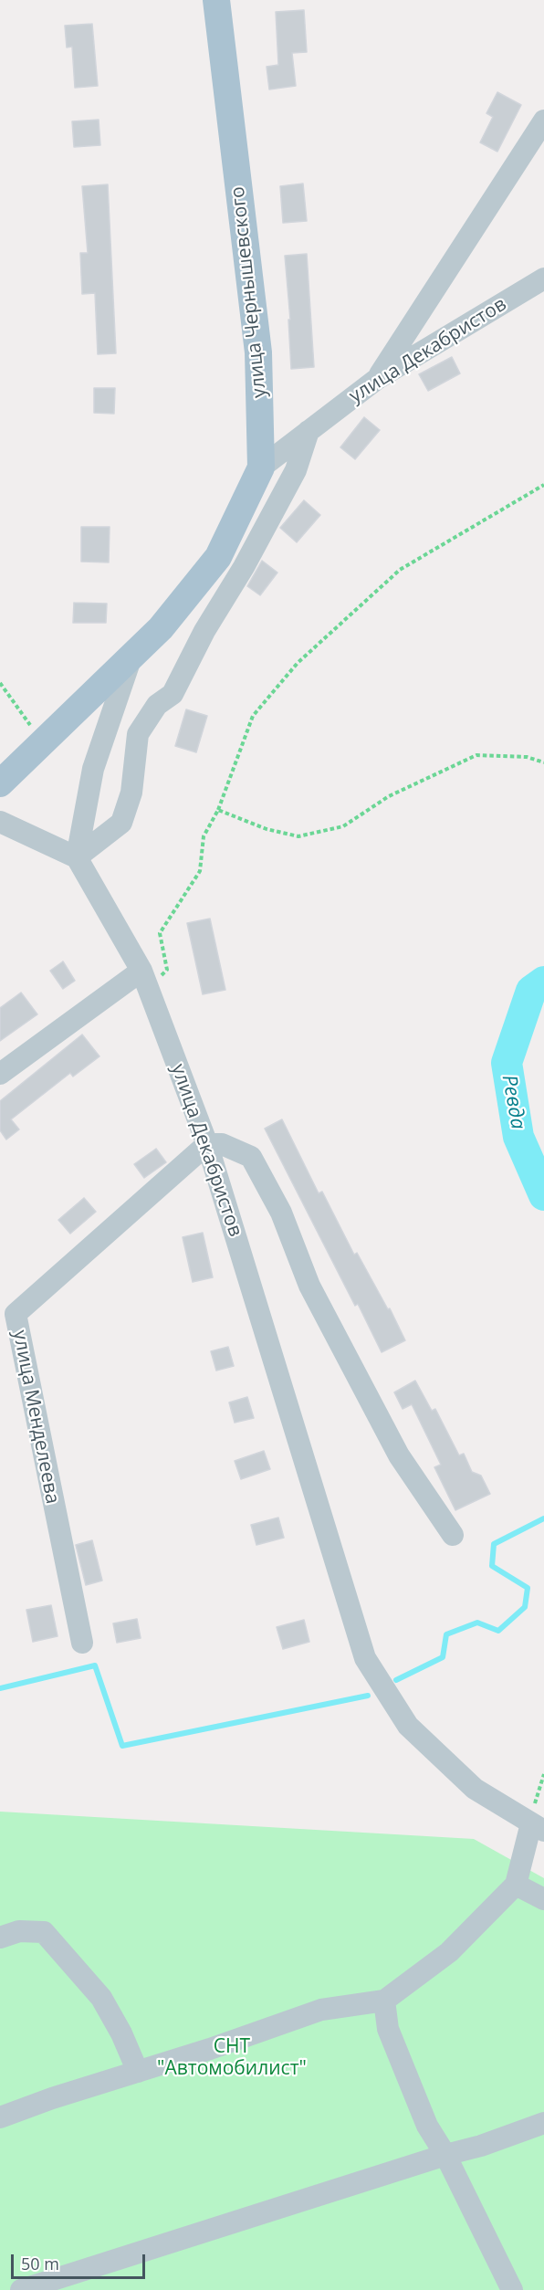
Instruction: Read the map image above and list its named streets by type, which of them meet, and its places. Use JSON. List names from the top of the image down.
{
  "streets": {
    "main road": ["улица Чернышевского"],
    "street": ["улица Декабристов", "улица Менделеева"]
  },
  "crossings": [
    ["улица Чернышевского", "улица Декабристов"],
    ["улица Декабристов", "улица Менделеева"]
  ],
  "water": ["Ревда"],
  "parks": ["СНТ \"Автомобилист\""],
  "scale_bar": "50 m"
}
